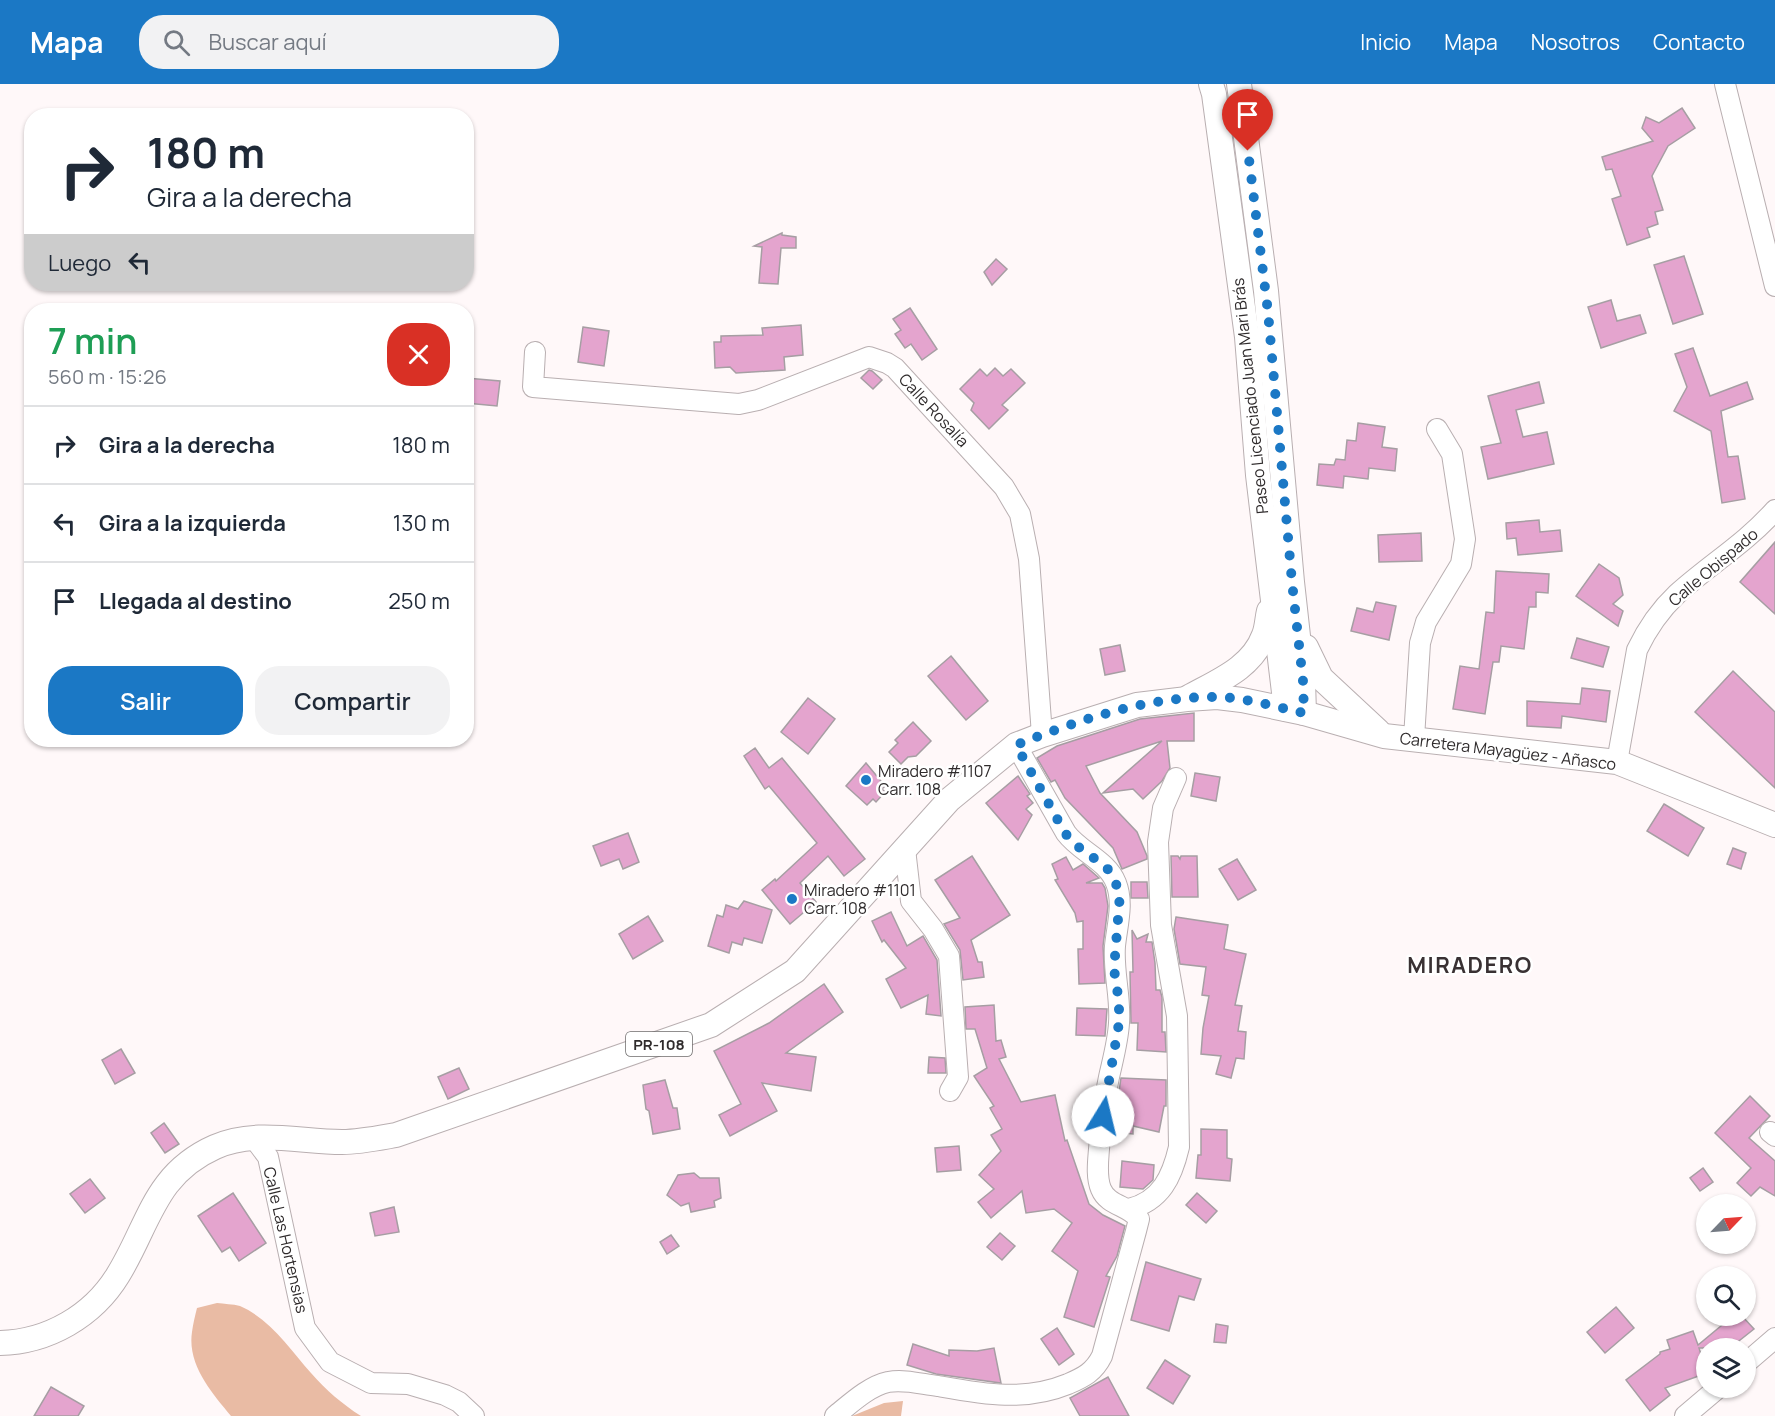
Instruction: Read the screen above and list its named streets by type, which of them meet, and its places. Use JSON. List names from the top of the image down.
{
  "streets": {
    "main road": ["Paseo Licenciado Juan Mari Brás", "Carretera Mayagüez - Añasco", "PR-108"],
    "street": ["Calle Rosalía", "Calle Obispado", "Calle Las Hortensias"]
  },
  "crossings": [
    ["Paseo Licenciado Juan Mari Brás", "Carretera Mayagüez - Añasco"],
    ["Paseo Licenciado Juan Mari Brás", "PR-108"],
    ["Calle Rosalía", "PR-108"],
    ["Calle Obispado", "Carretera Mayagüez - Añasco"],
    ["Carretera Mayagüez - Añasco", "PR-108"],
    ["PR-108", "Calle Las Hortensias"]
  ],
  "districts": ["MIRADERO"],
  "places": ["Miradero #1107 Carr. 108", "Miradero #1101 Carr. 108"],
  "north": "top right",
  "page": {
    "header": "Mapa",
    "search": "Buscar aquí",
    "nav": [
      "Inicio",
      "Mapa",
      "Nosotros",
      "Contacto"
    ],
    "turn": ["180 m", "Gira a la derecha"],
    "then": "Luego",
    "heading": ["7 min", "560 m · 15:26"],
    "list": [
      {
        "name": "Gira a la derecha",
        "value": "180 m"
      },
      {
        "name": "Gira a la izquierda",
        "value": "130 m"
      },
      {
        "name": "Llegada al destino",
        "value": "250 m"
      }
    ],
    "buttons": ["Salir", "Compartir"]
  }
}
